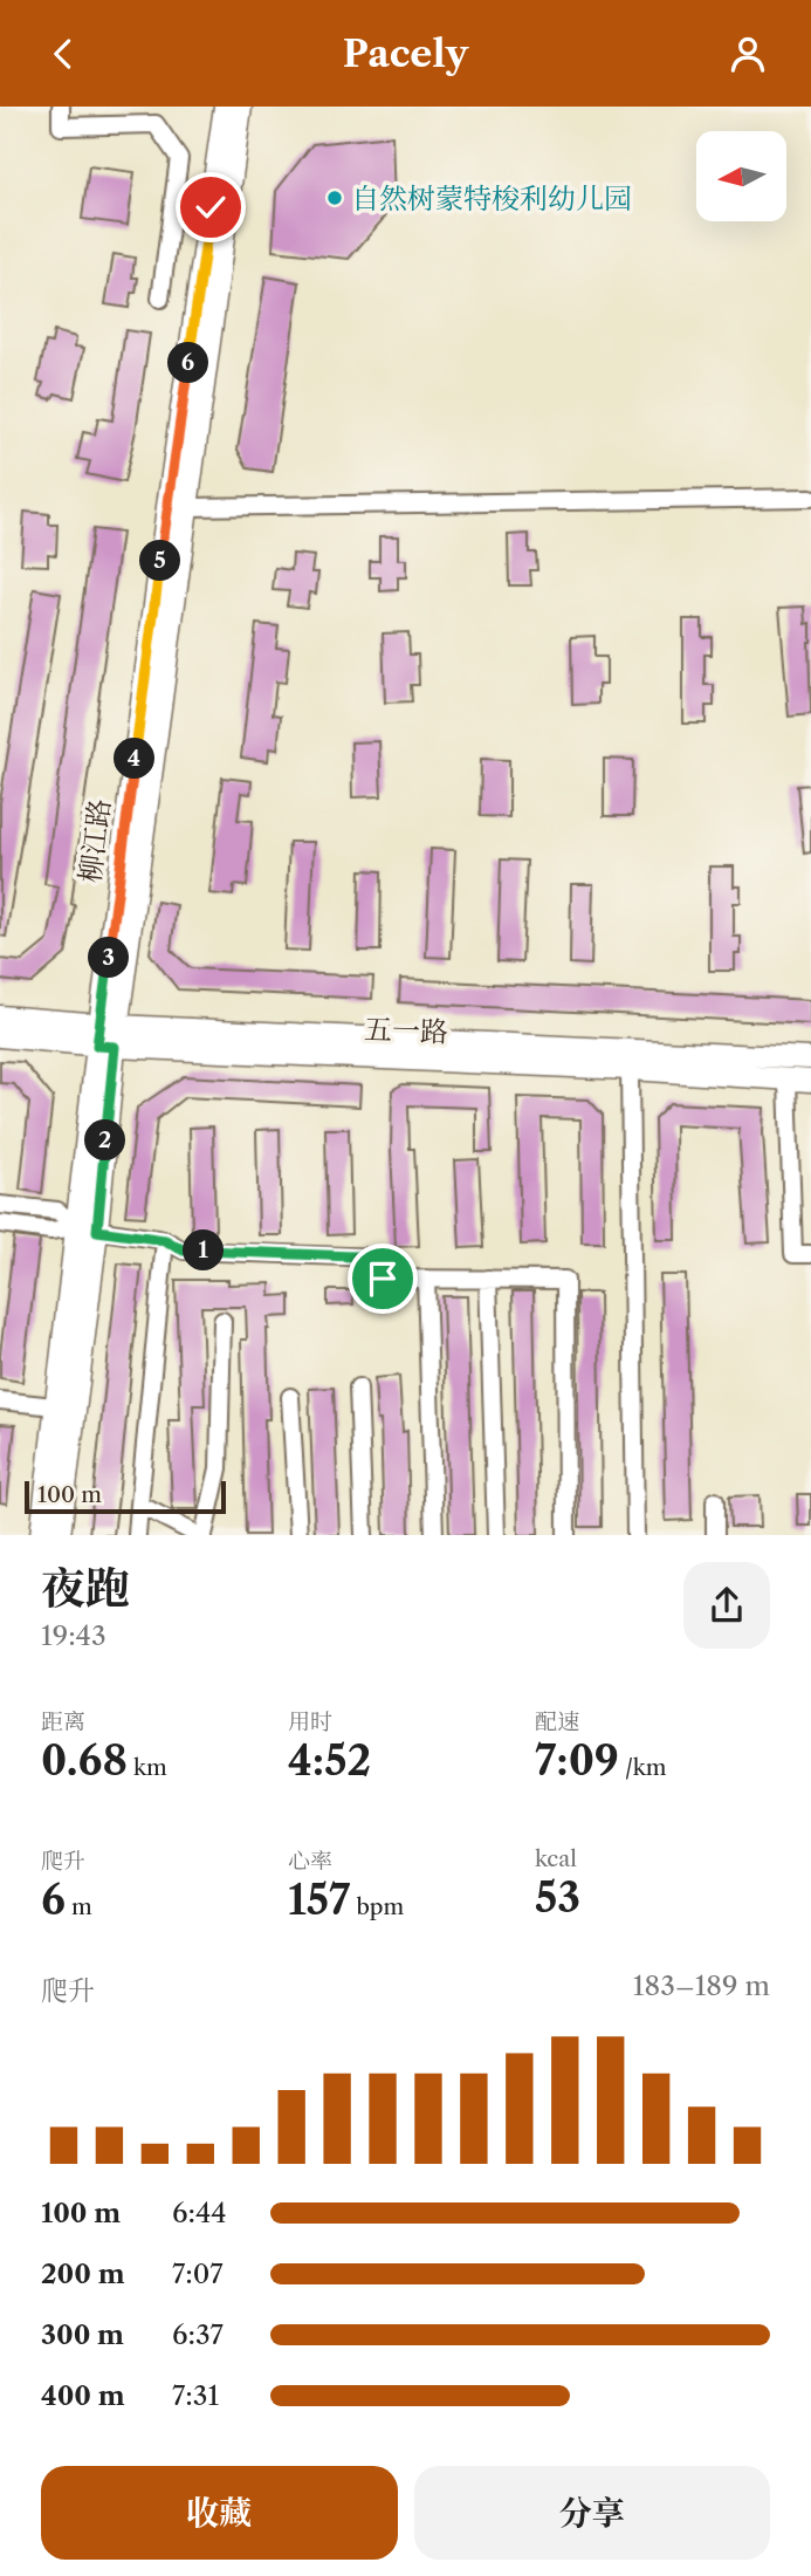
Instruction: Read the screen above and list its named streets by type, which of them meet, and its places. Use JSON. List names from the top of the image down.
{
  "streets": {
    "street": ["柳江路", "五一路"]
  },
  "crossings": [
    ["柳江路", "五一路"]
  ],
  "places": ["自然树蒙特梭利幼儿园"],
  "scale_bar": "100 m",
  "north": "left",
  "page": {
    "header": "Pacely",
    "pins": [
      "6",
      "5",
      "4",
      "3",
      "2",
      "1"
    ],
    "scale": "100 m",
    "heading": ["夜跑", "19:43"],
    "stats": [
      ["距离", "0.68 km"],
      ["用时", "4:52"],
      ["配速", "7:09 /km"],
      ["爬升", "6 m"],
      ["心率", "157 bpm"],
      ["kcal", "53"]
    ],
    "chart": ["爬升", "183–189 m"],
    "list": [
      {
        "name": "100 m",
        "note": "6:44"
      },
      {
        "name": "200 m",
        "note": "7:07"
      },
      {
        "name": "300 m",
        "note": "6:37"
      },
      {
        "name": "400 m",
        "note": "7:31"
      }
    ],
    "buttons": ["收藏", "分享"]
  }
}
